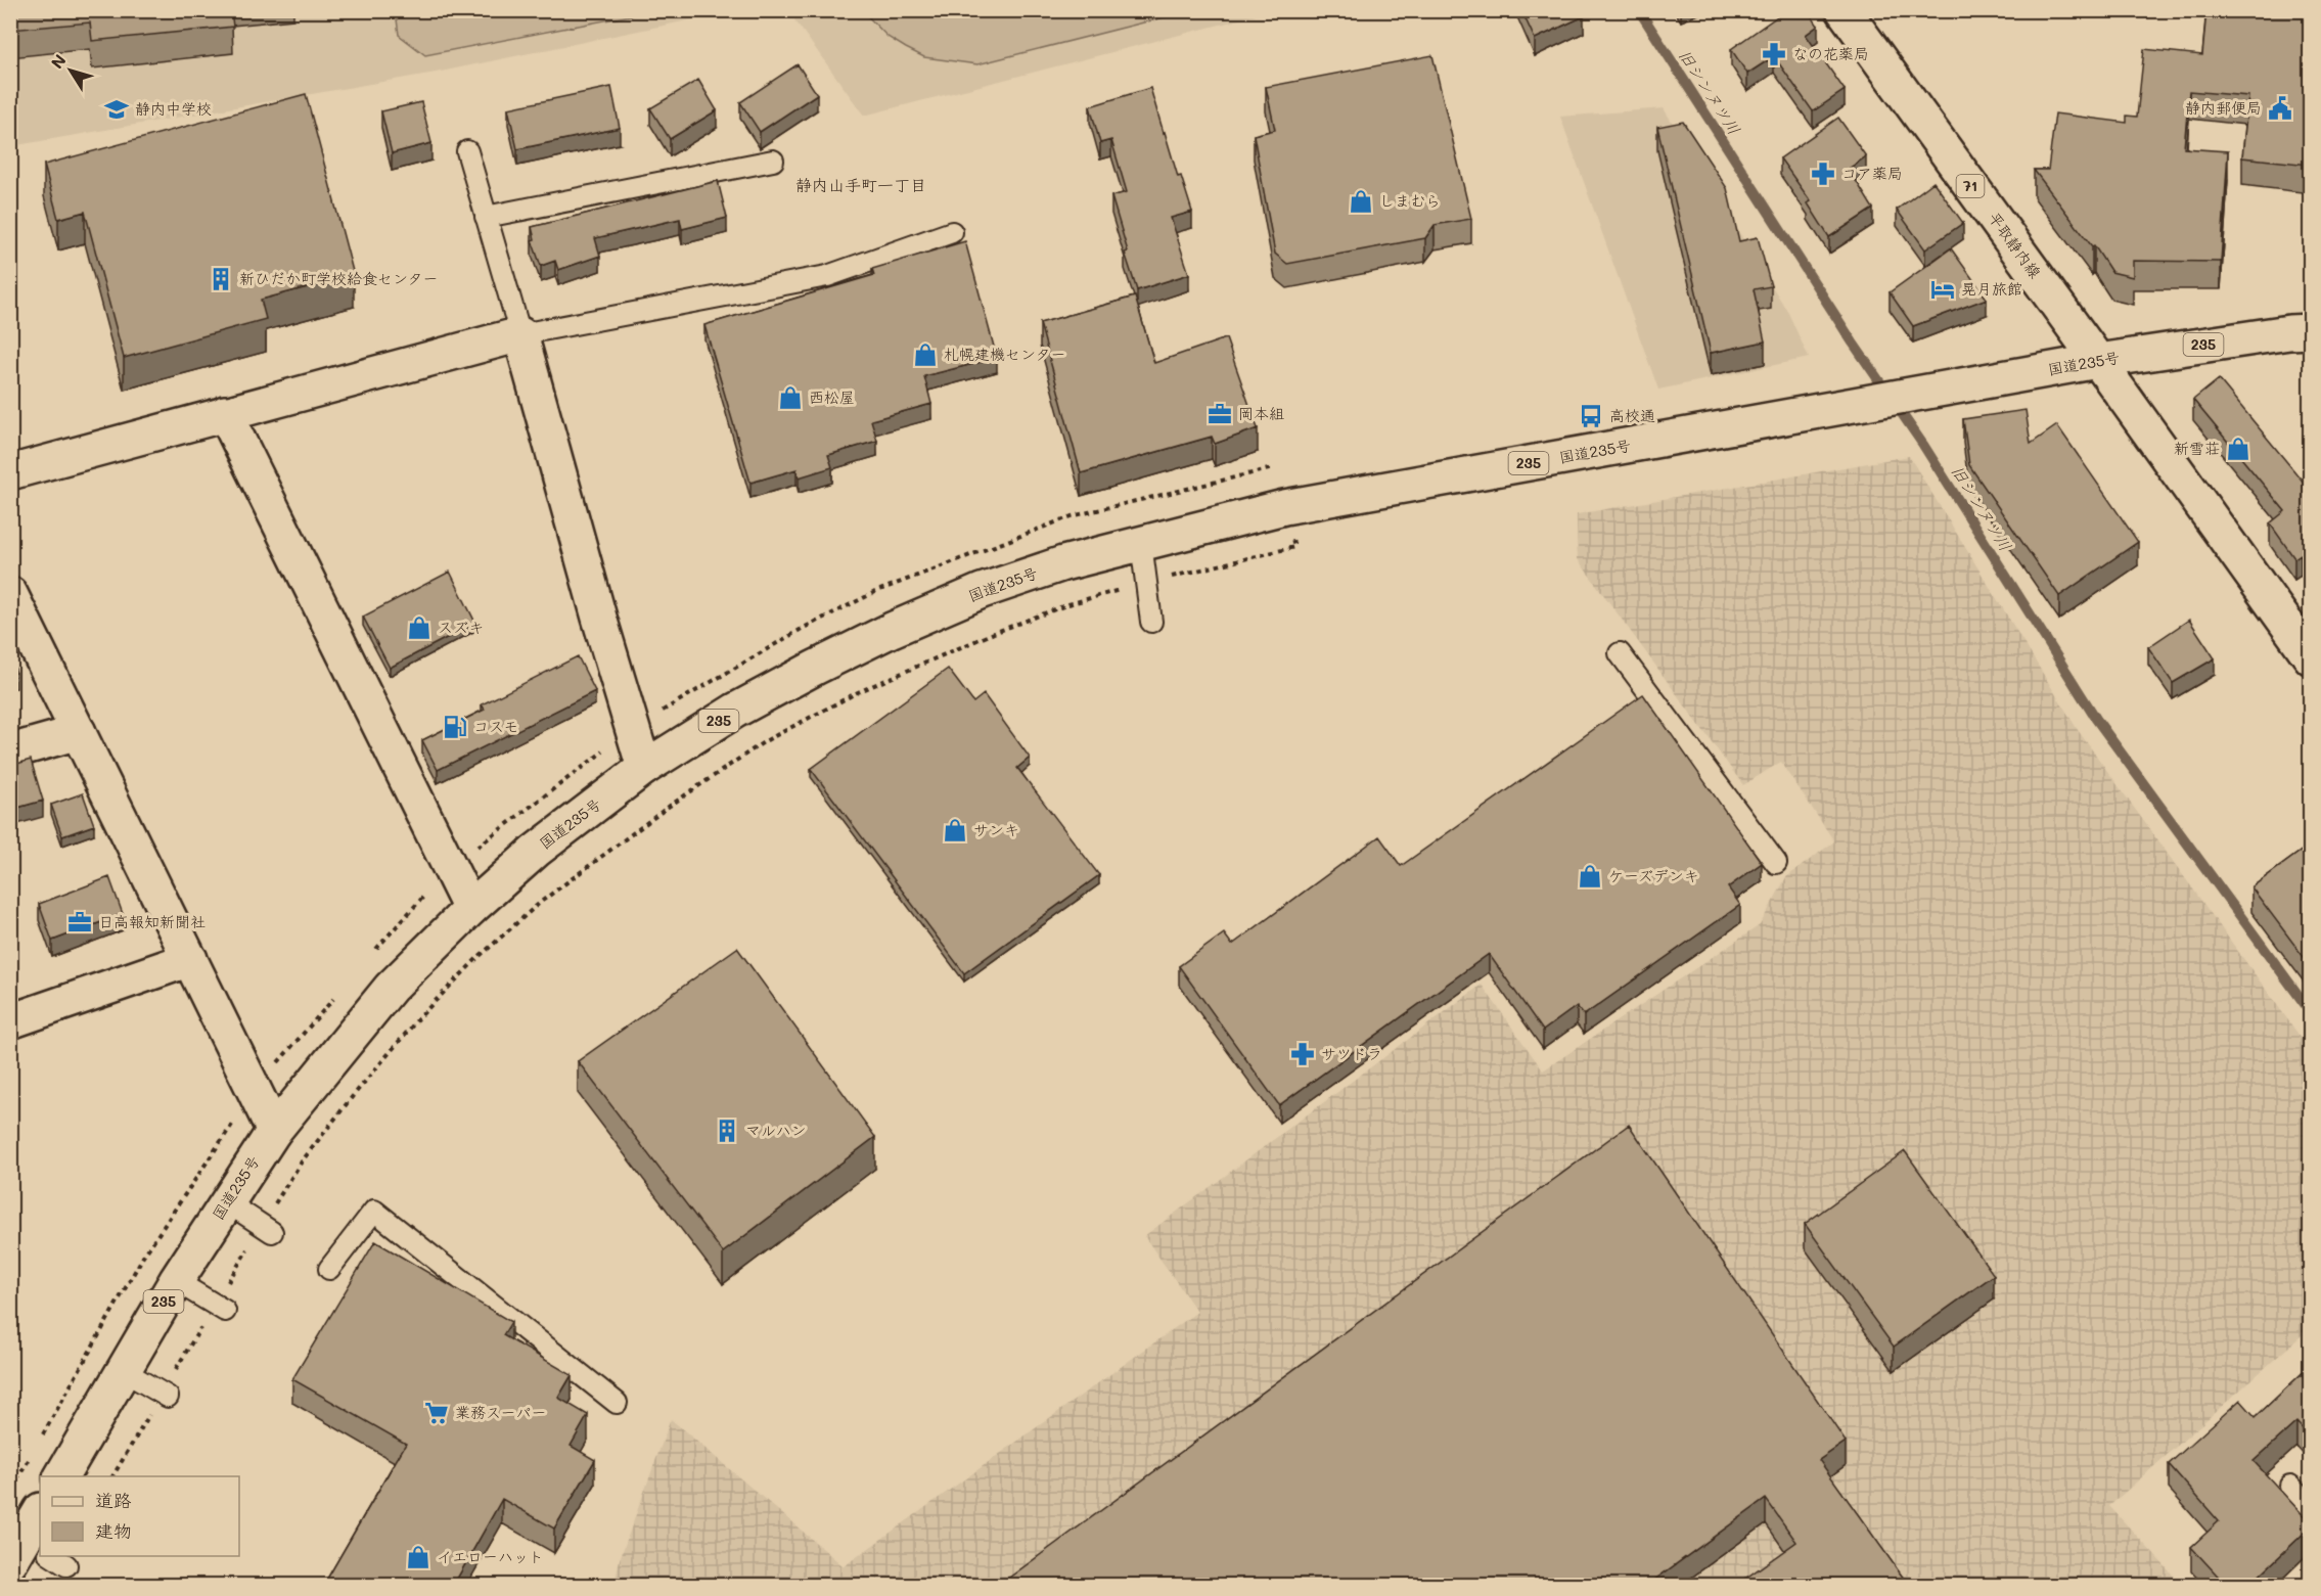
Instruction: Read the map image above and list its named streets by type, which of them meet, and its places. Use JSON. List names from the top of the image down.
{
  "streets": {
    "main road": [
      "71",
      "平取静内線",
      "235",
      "国道235号"
    ]
  },
  "crossings": [
    ["平取静内線", "国道235号"]
  ],
  "districts": ["静内山手町一丁目"],
  "water": ["旧シンヌツ川"],
  "places": {
    "pharmacy": ["なの花薬局", "コア薬局", "サツドラ"],
    "public building": ["静内郵便局"],
    "school or university": ["静内中学校"],
    "shop": [
      "しまむら",
      "札幌建機センター",
      "西松屋",
      "新雪荘",
      "スズキ",
      "サンキ",
      "ケーズデンキ",
      "イエローハット"
    ],
    "building": ["新ひだか町学校給食センター", "マルハン"],
    "hotel": ["晃月旅館"],
    "office": ["岡本組", "日高報知新聞社"],
    "bus stop": ["高校通"],
    "fuel station": ["コスモ"],
    "supermarket": ["業務スーパー"]
  },
  "legend": ["道路", "建物"],
  "north": "top left"
}
